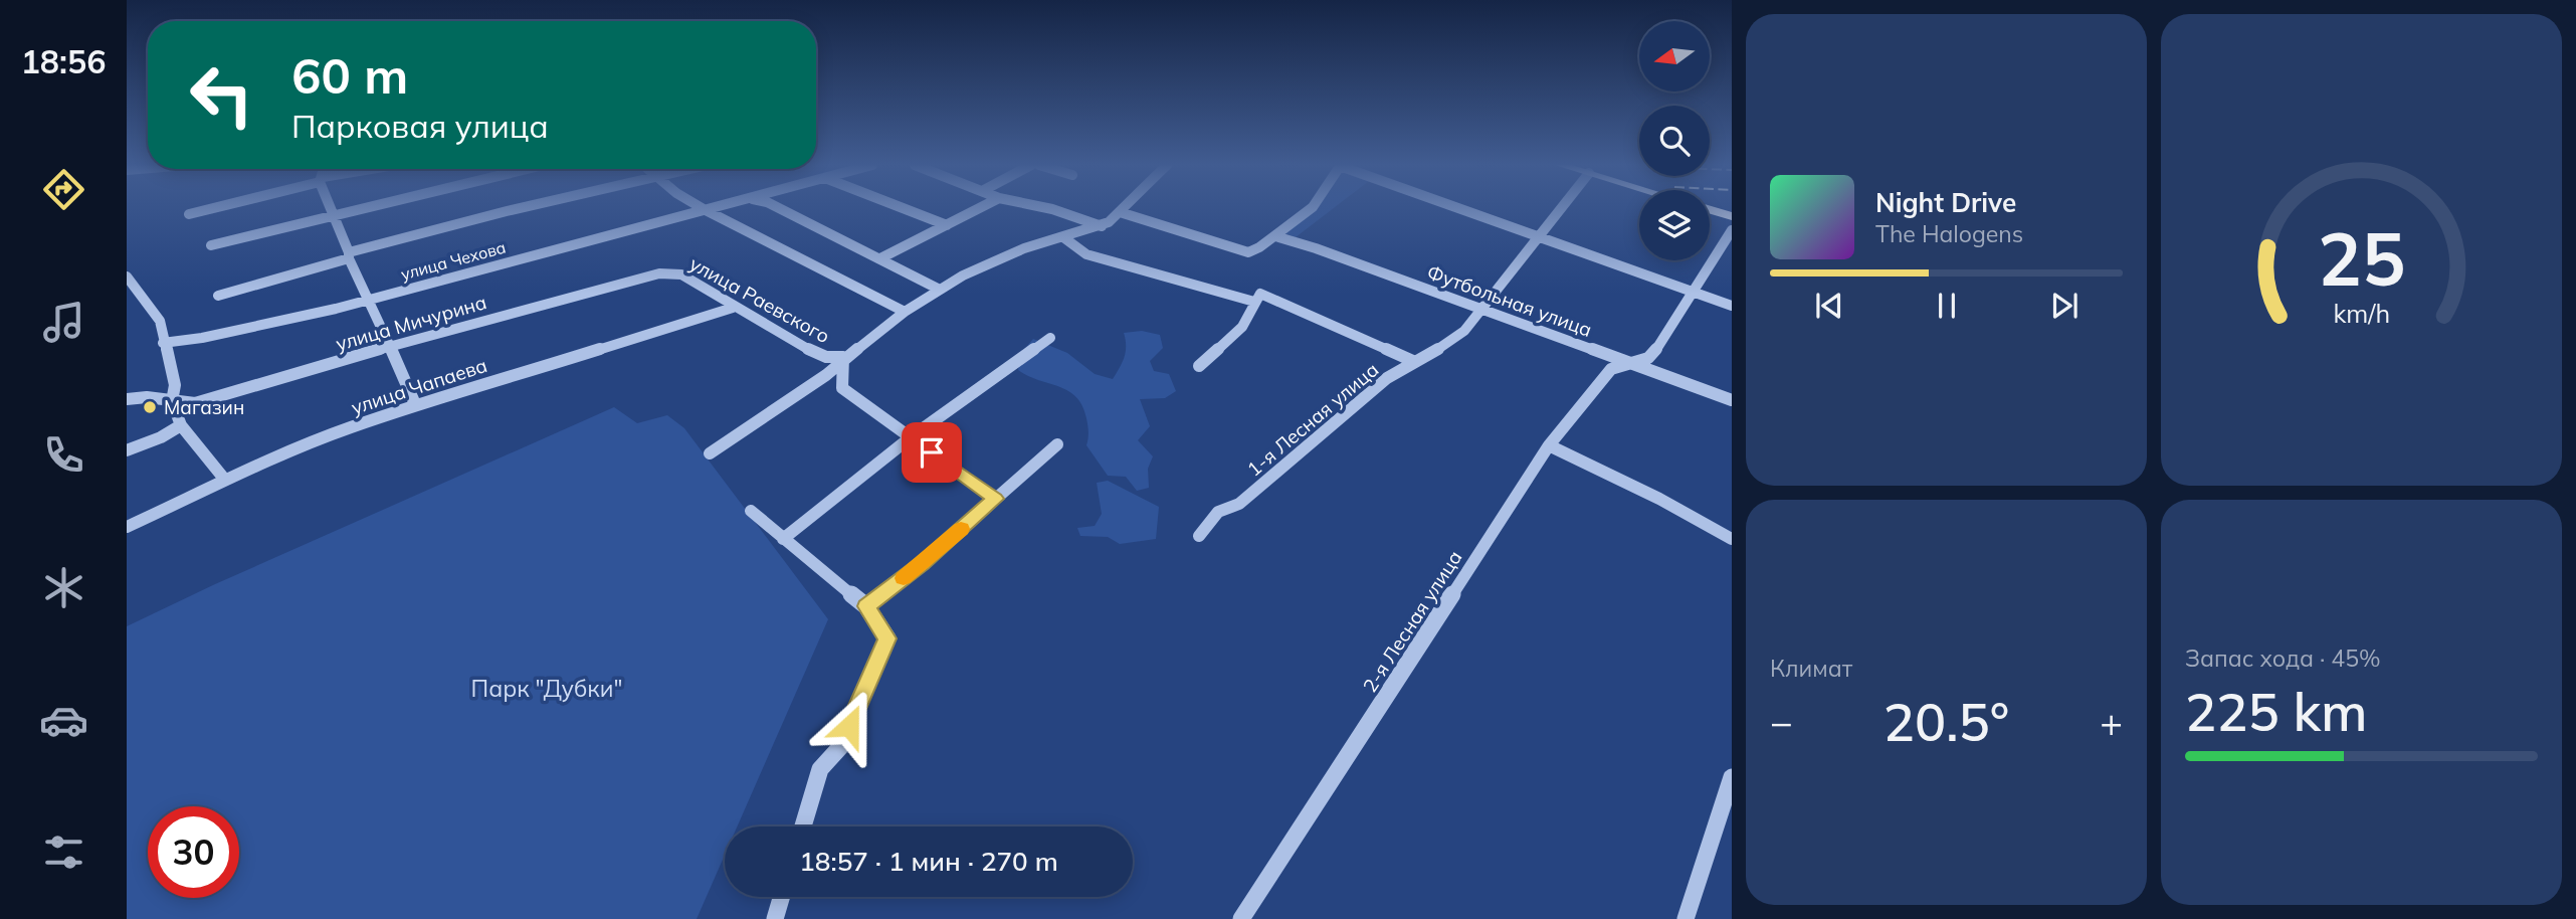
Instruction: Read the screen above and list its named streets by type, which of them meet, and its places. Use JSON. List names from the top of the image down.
{
  "streets": {
    "street": [
      "улица Чехова",
      "улица Раевского",
      "Футбольная улица",
      "улица Мичурина",
      "улица Чапаева",
      "1-я Лесная улица",
      "2-я Лесная улица"
    ]
  },
  "crossings": [
    ["улица Раевского", "улица Мичурина"],
    ["улица Раевского", "улица Чапаева"],
    ["Футбольная улица", "1-я Лесная улица"],
    ["Футбольная улица", "2-я Лесная улица"]
  ],
  "parks": ["Парк \"Дубки\""],
  "places": ["Магазин"],
  "north": "left",
  "page": {
    "tabs": "18:56",
    "turn": ["60 m", "Парковая улица"],
    "song": ["Night Drive", "The Halogens"],
    "tile": [
      "Климат",
      ["Запас хода · 45%", "225 km"]
    ],
    "heat": ["−", "20.5°", "+"],
    "limit": "30",
    "trip": "18:57 · 1 мин · 270 m",
    "gauge": ["25", "km/h"]
  }
}
